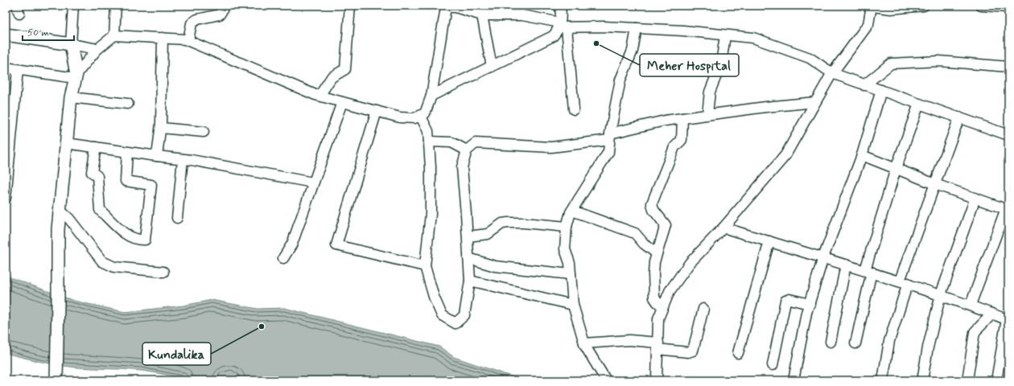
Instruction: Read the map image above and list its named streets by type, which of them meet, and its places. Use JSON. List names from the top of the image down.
{
  "places": ["Meher Hospital", "Kundalika"],
  "scale_bar": "50 m"
}
